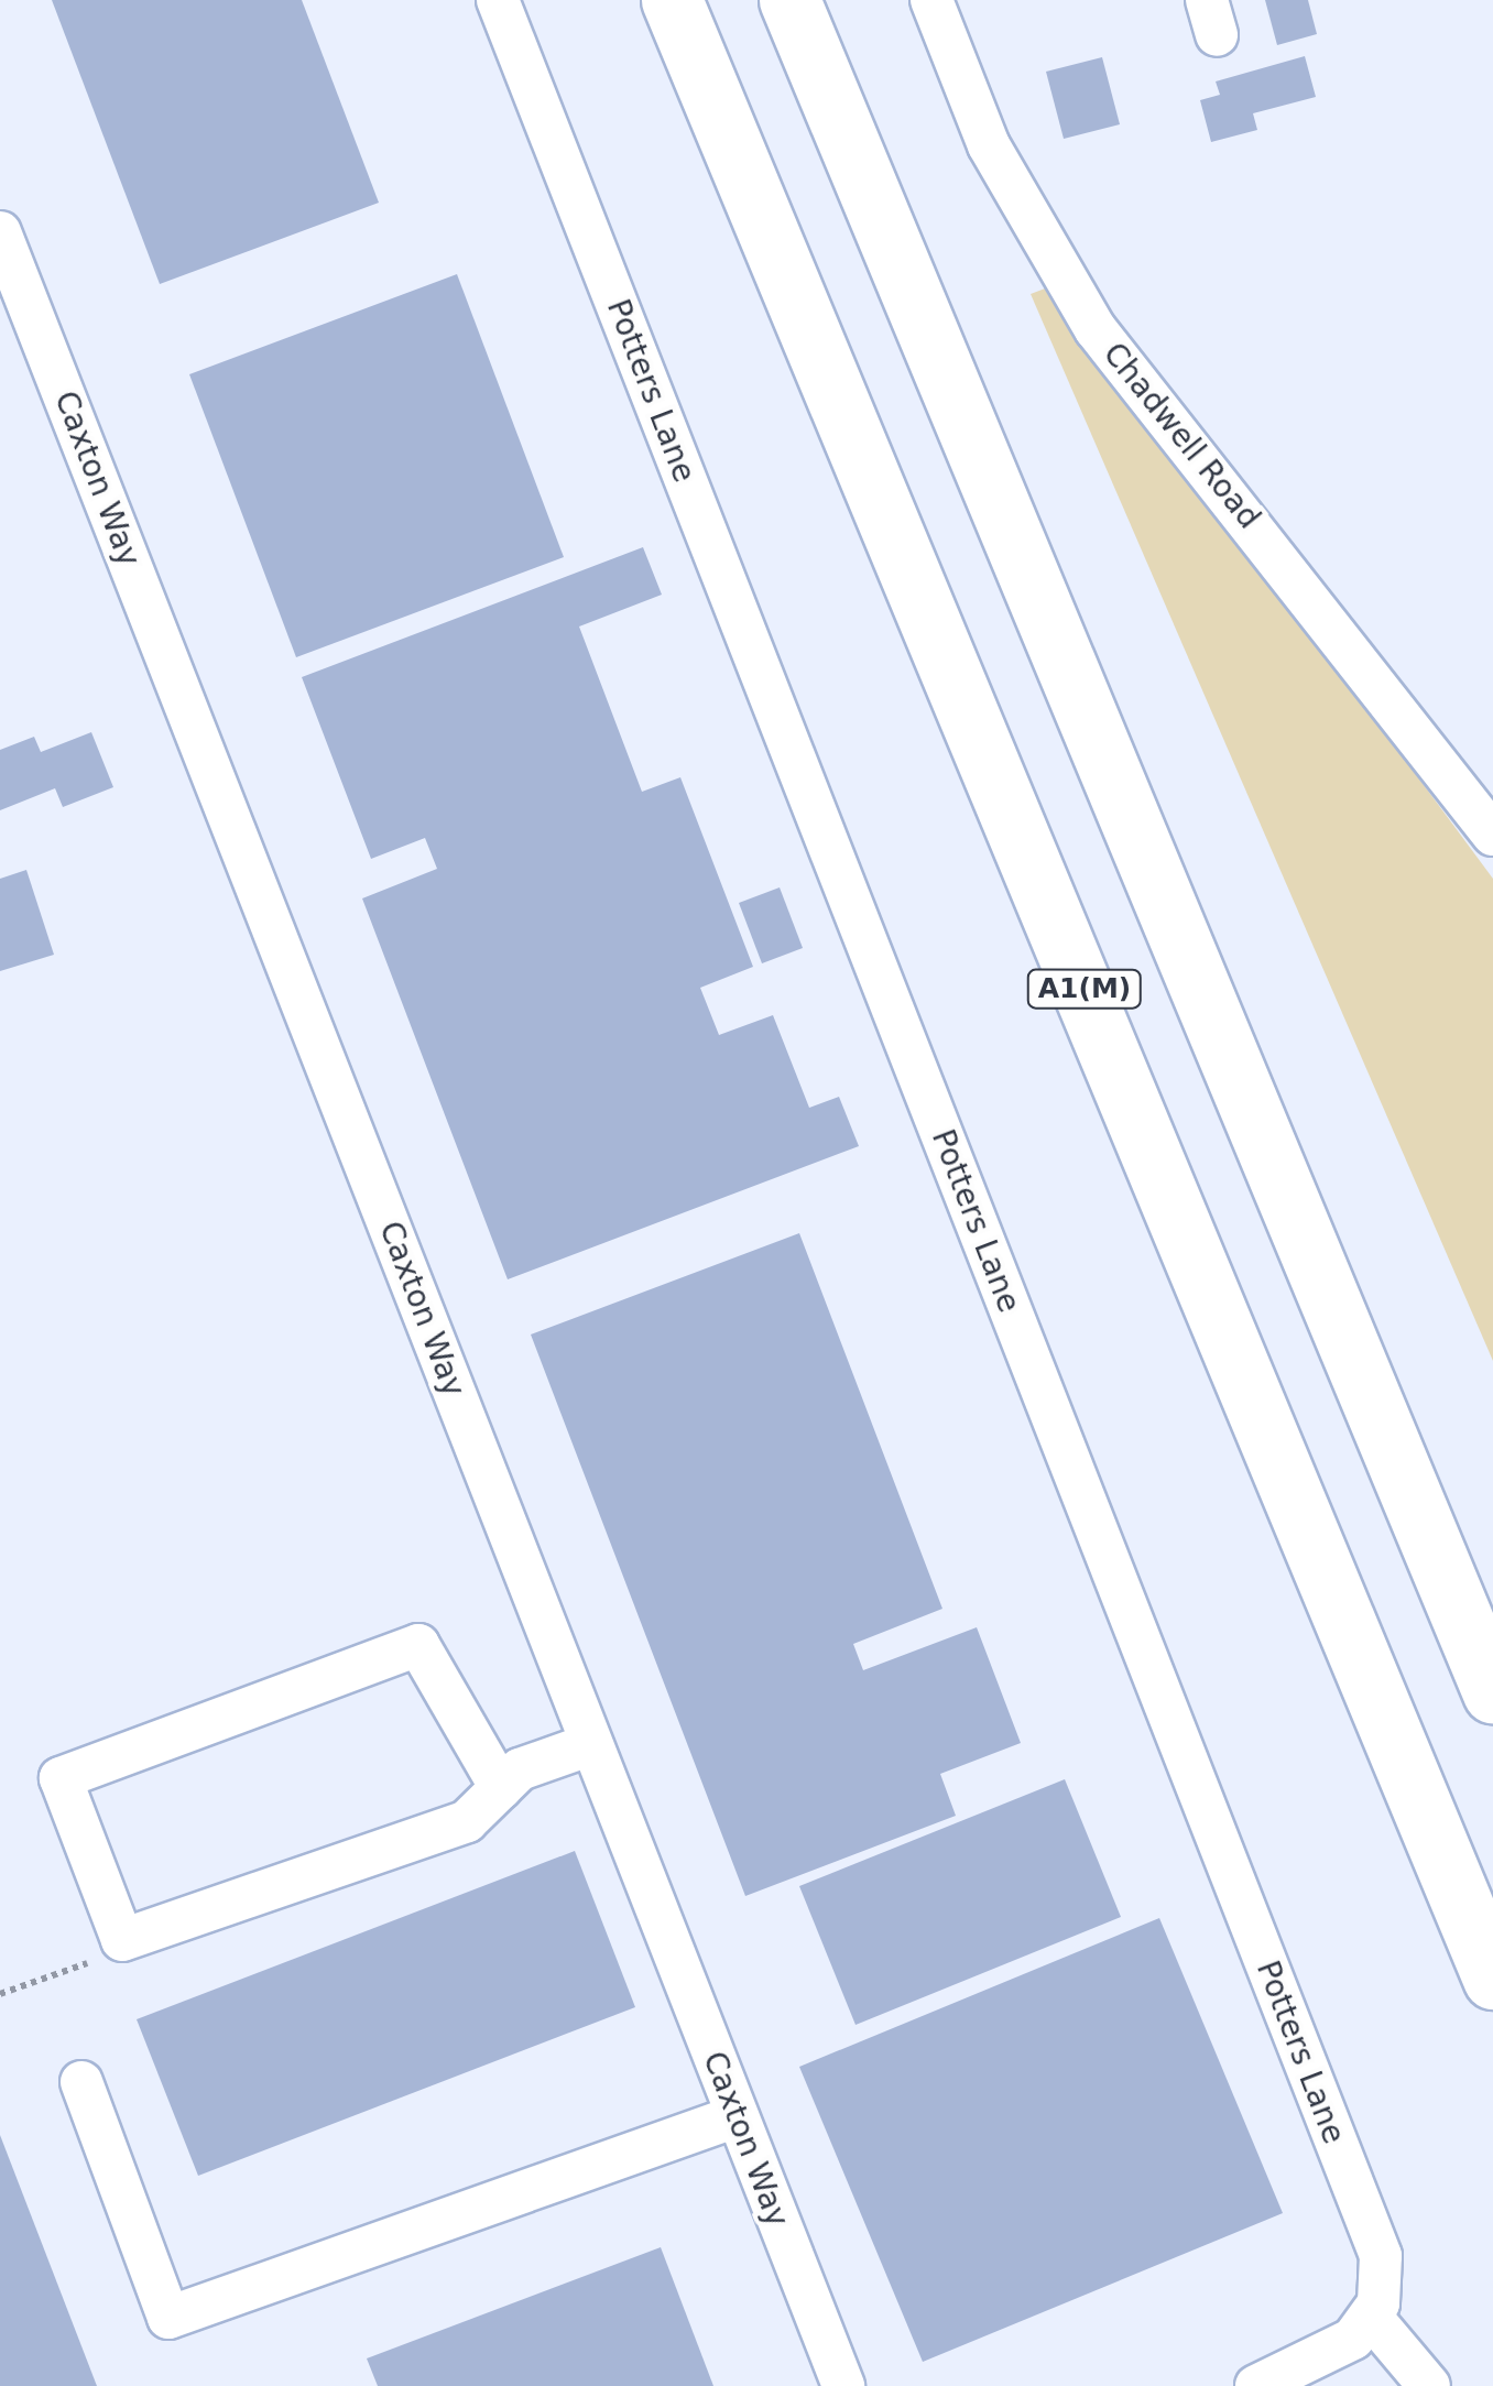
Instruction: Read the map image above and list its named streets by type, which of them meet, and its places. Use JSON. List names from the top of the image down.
{
  "streets": {
    "highway": ["A1(M)"],
    "street": ["Potters Lane", "Chadwell Road", "Caxton Way"]
  }
}
